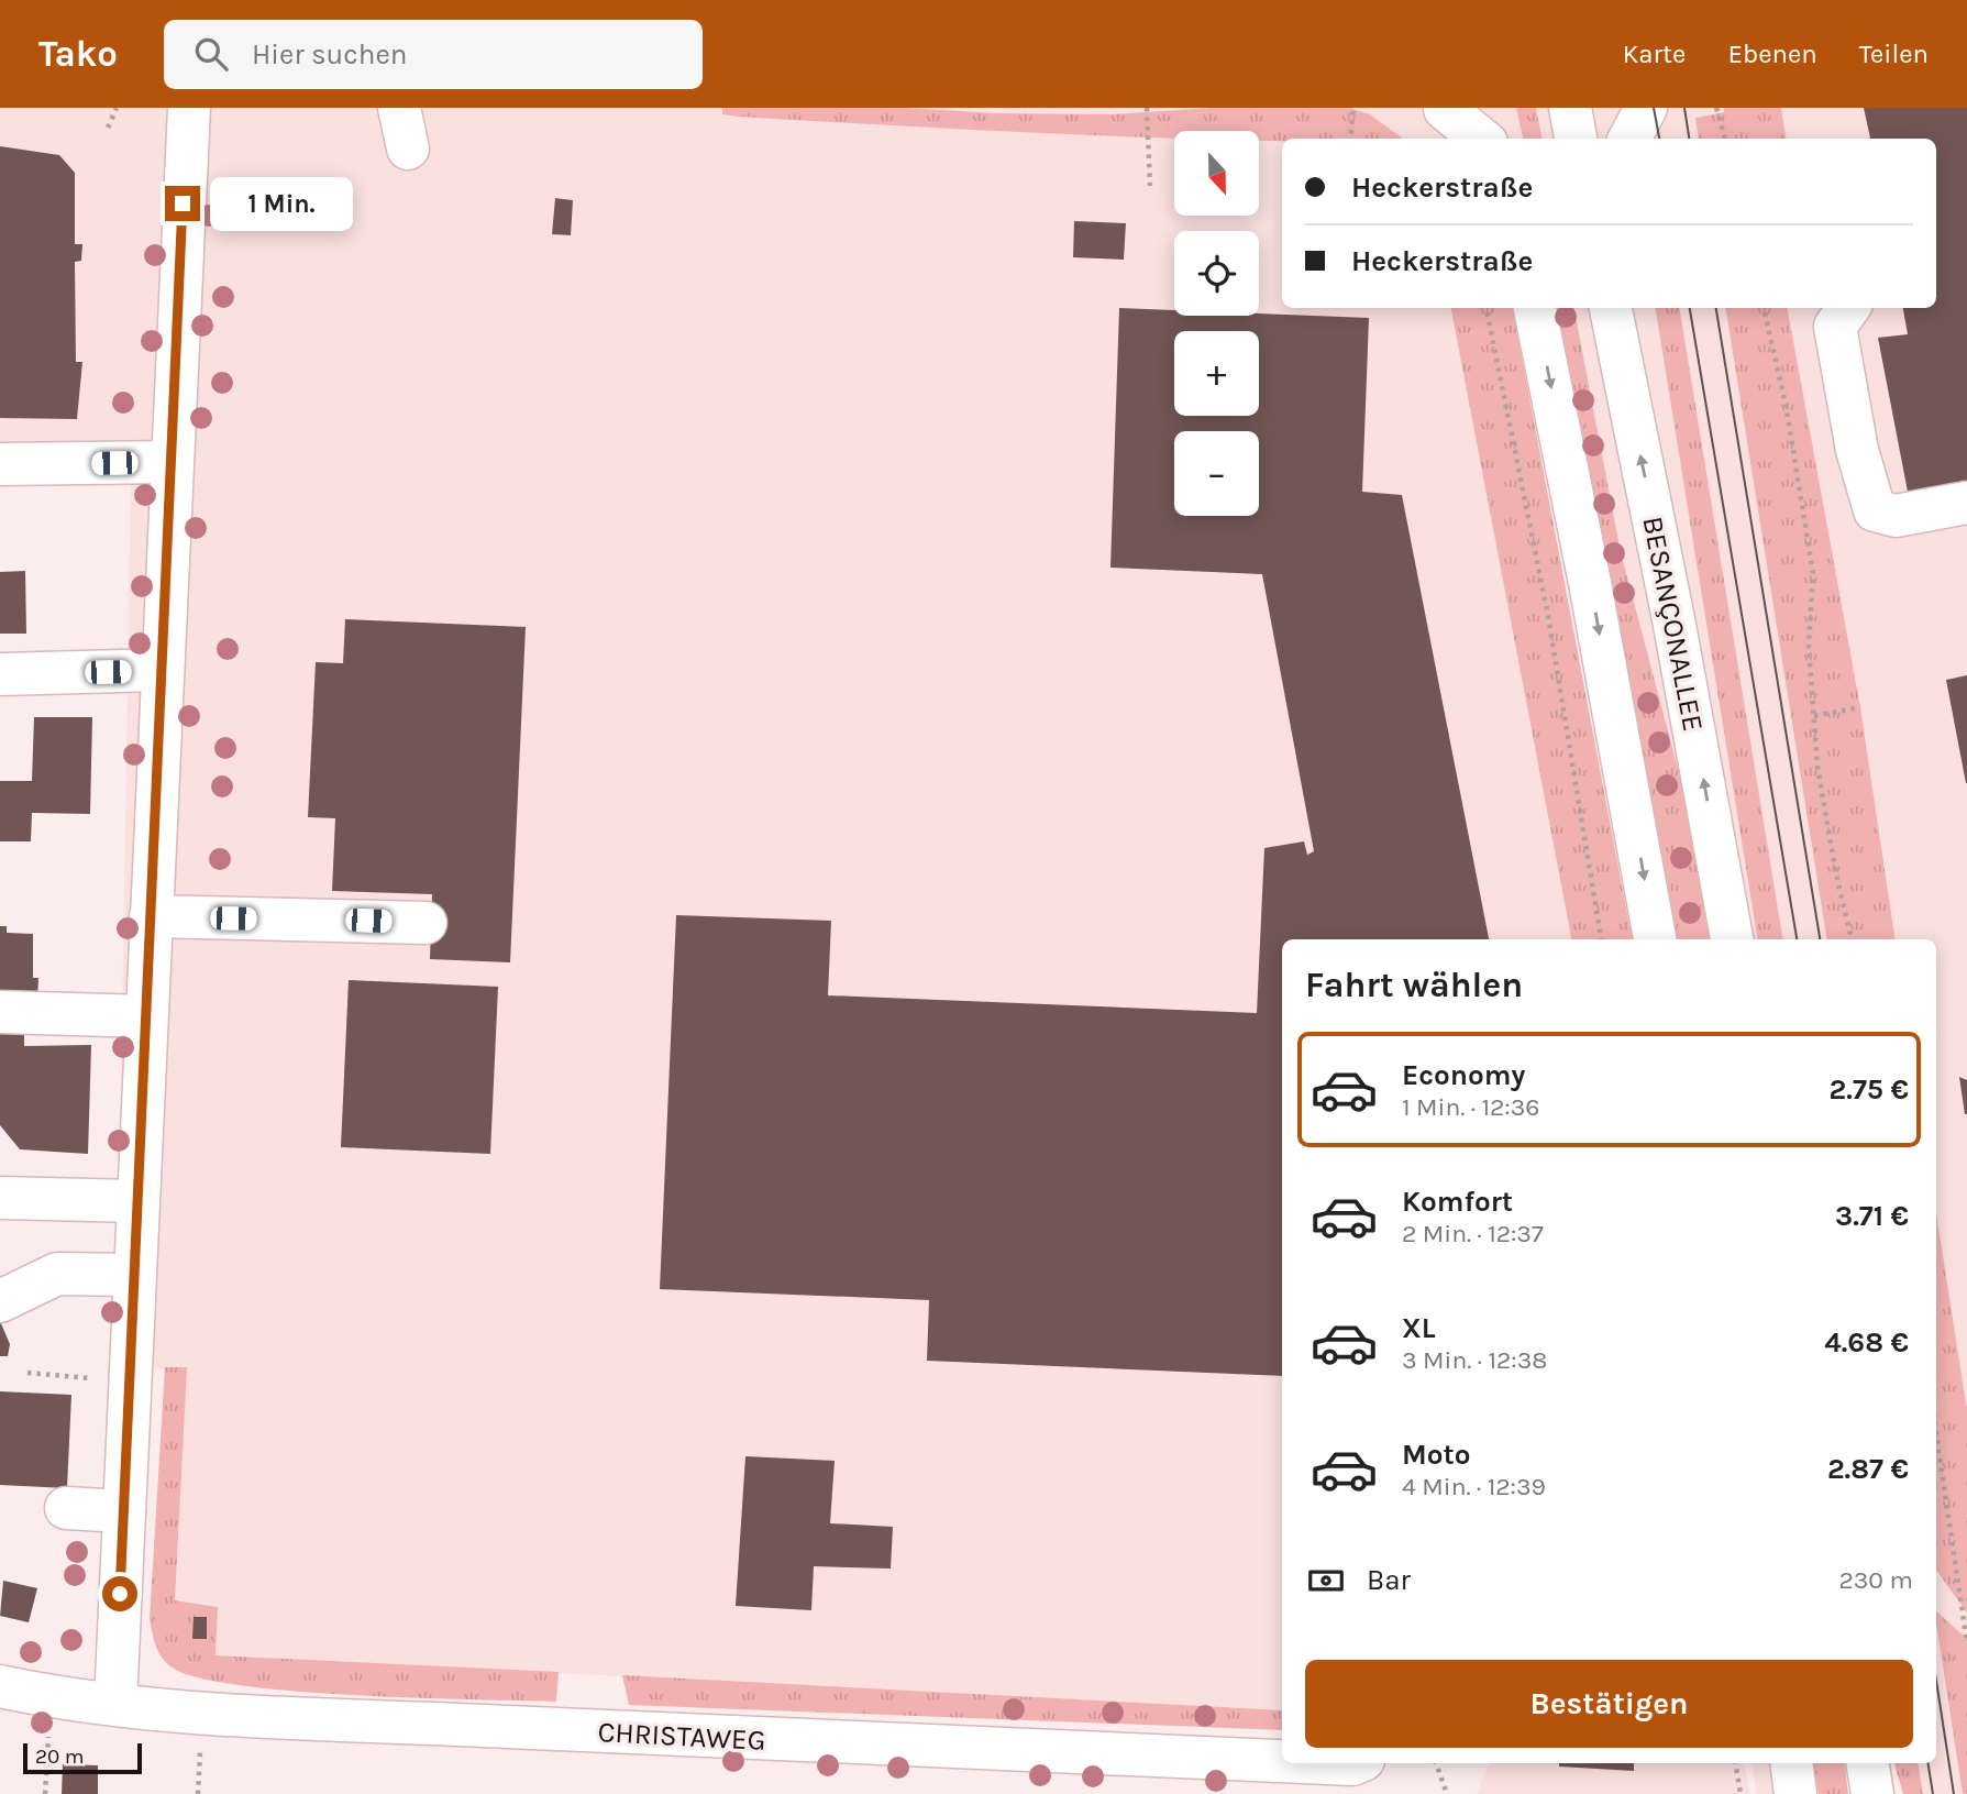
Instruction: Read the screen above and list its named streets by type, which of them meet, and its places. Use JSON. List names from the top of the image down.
{
  "streets": {
    "street": ["BESANÇONALLEE", "CHRISTAWEG"]
  },
  "scale_bar": "20 m",
  "north": "bottom",
  "page": {
    "header": "Tako",
    "search": "Hier suchen",
    "nav": ["Karte", "Ebenen", "Teilen"],
    "map_buttons": ["+", "−"],
    "banner": ["Heckerstraße", "Heckerstraße"],
    "bubble": "1 Min.",
    "heading": "Fahrt wählen",
    "list": [
      {
        "name": "Economy",
        "note": "1 Min. · 12:36",
        "value": "2.75 €"
      },
      {
        "name": "Komfort",
        "note": "2 Min. · 12:37",
        "value": "3.71 €"
      },
      {
        "name": "XL",
        "note": "3 Min. · 12:38",
        "value": "4.68 €"
      },
      {
        "name": "Moto",
        "note": "4 Min. · 12:39",
        "value": "2.87 €"
      }
    ],
    "pay": ["Bar", "230 m"],
    "buttons": "Bestätigen",
    "scale": "20 m"
  }
}
